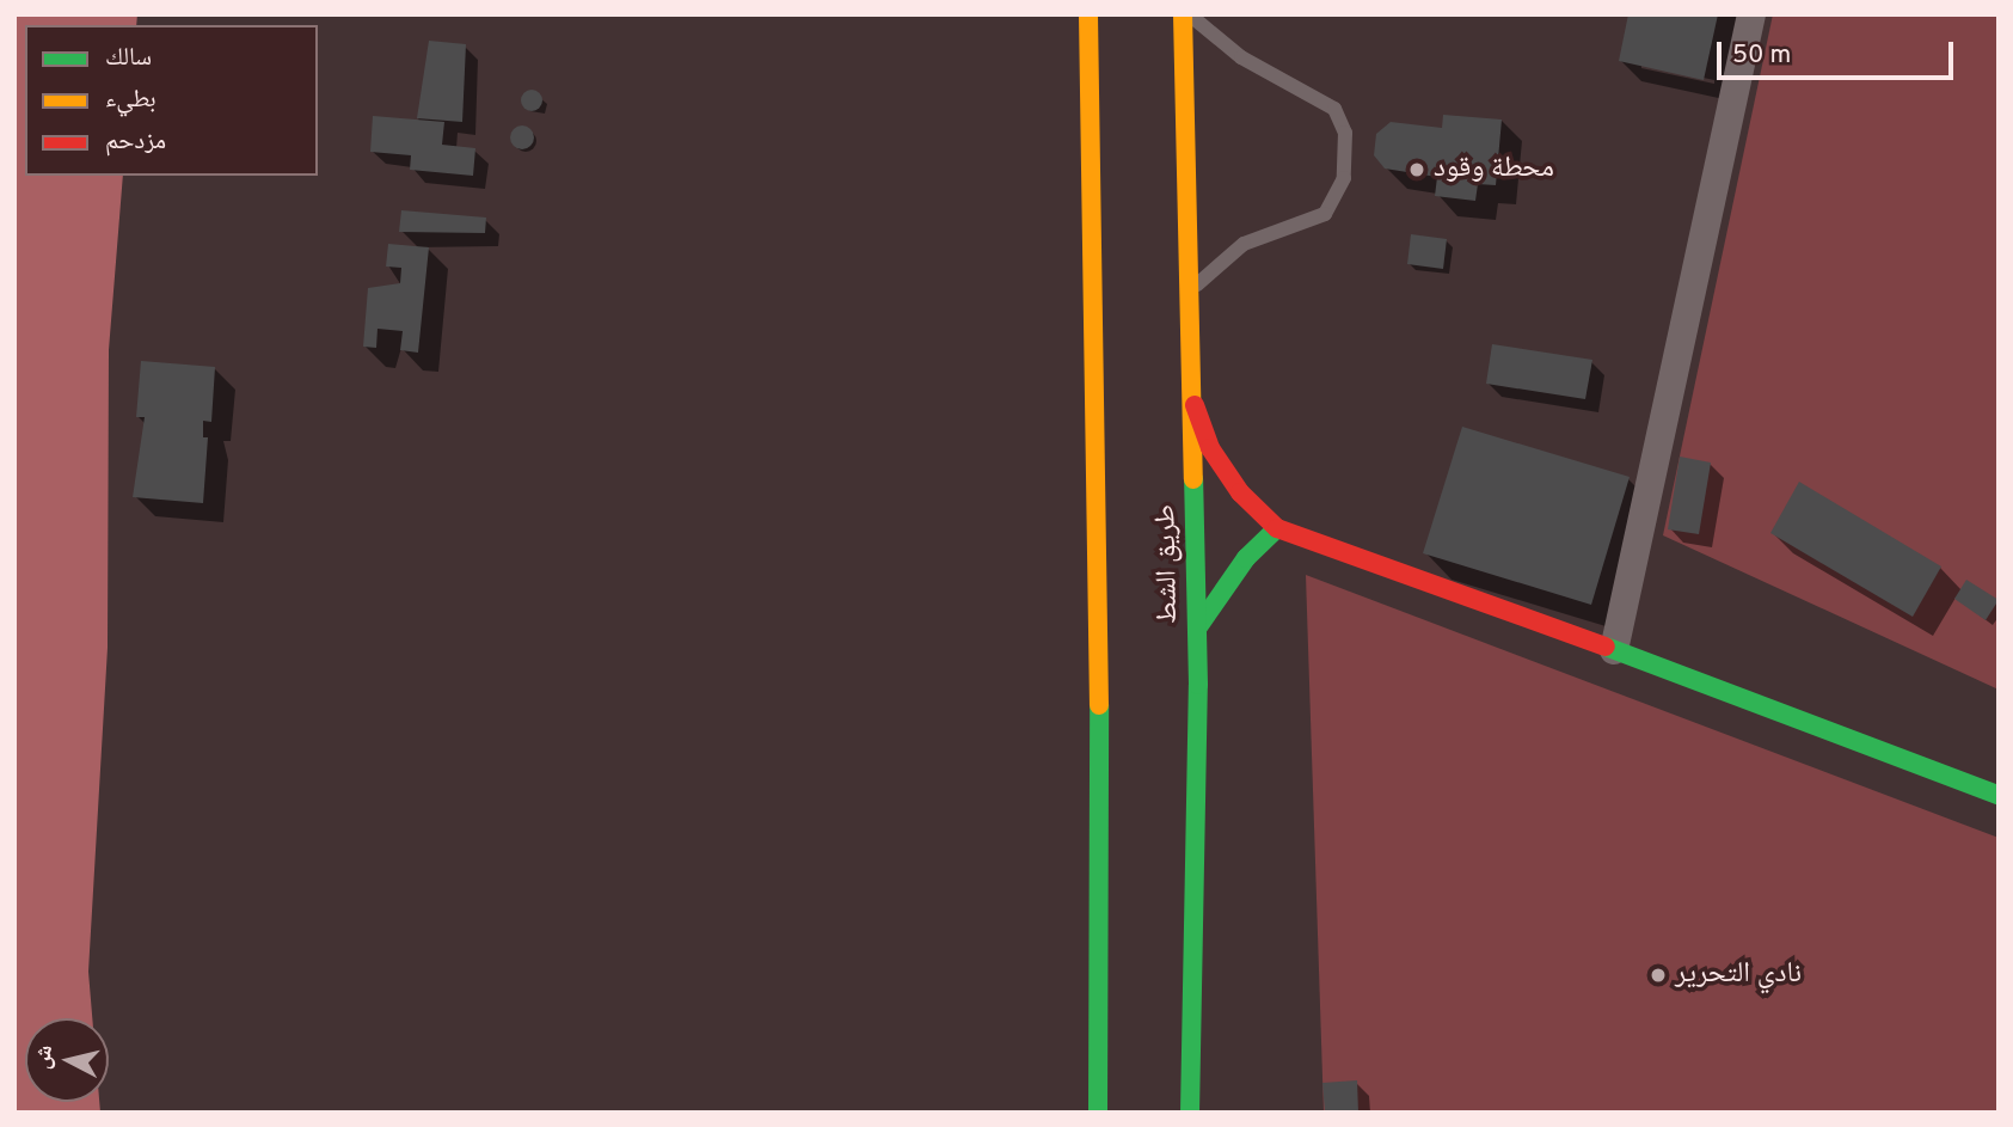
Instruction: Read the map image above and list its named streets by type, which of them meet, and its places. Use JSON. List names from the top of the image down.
{
  "streets": {
    "main road": ["طريق الشط"]
  },
  "places": ["محطة وقود", "نادي التحرير"],
  "legend": ["سالك", "بطيء", "مزدحم"],
  "scale_bar": "50 m",
  "north": "left"
}
